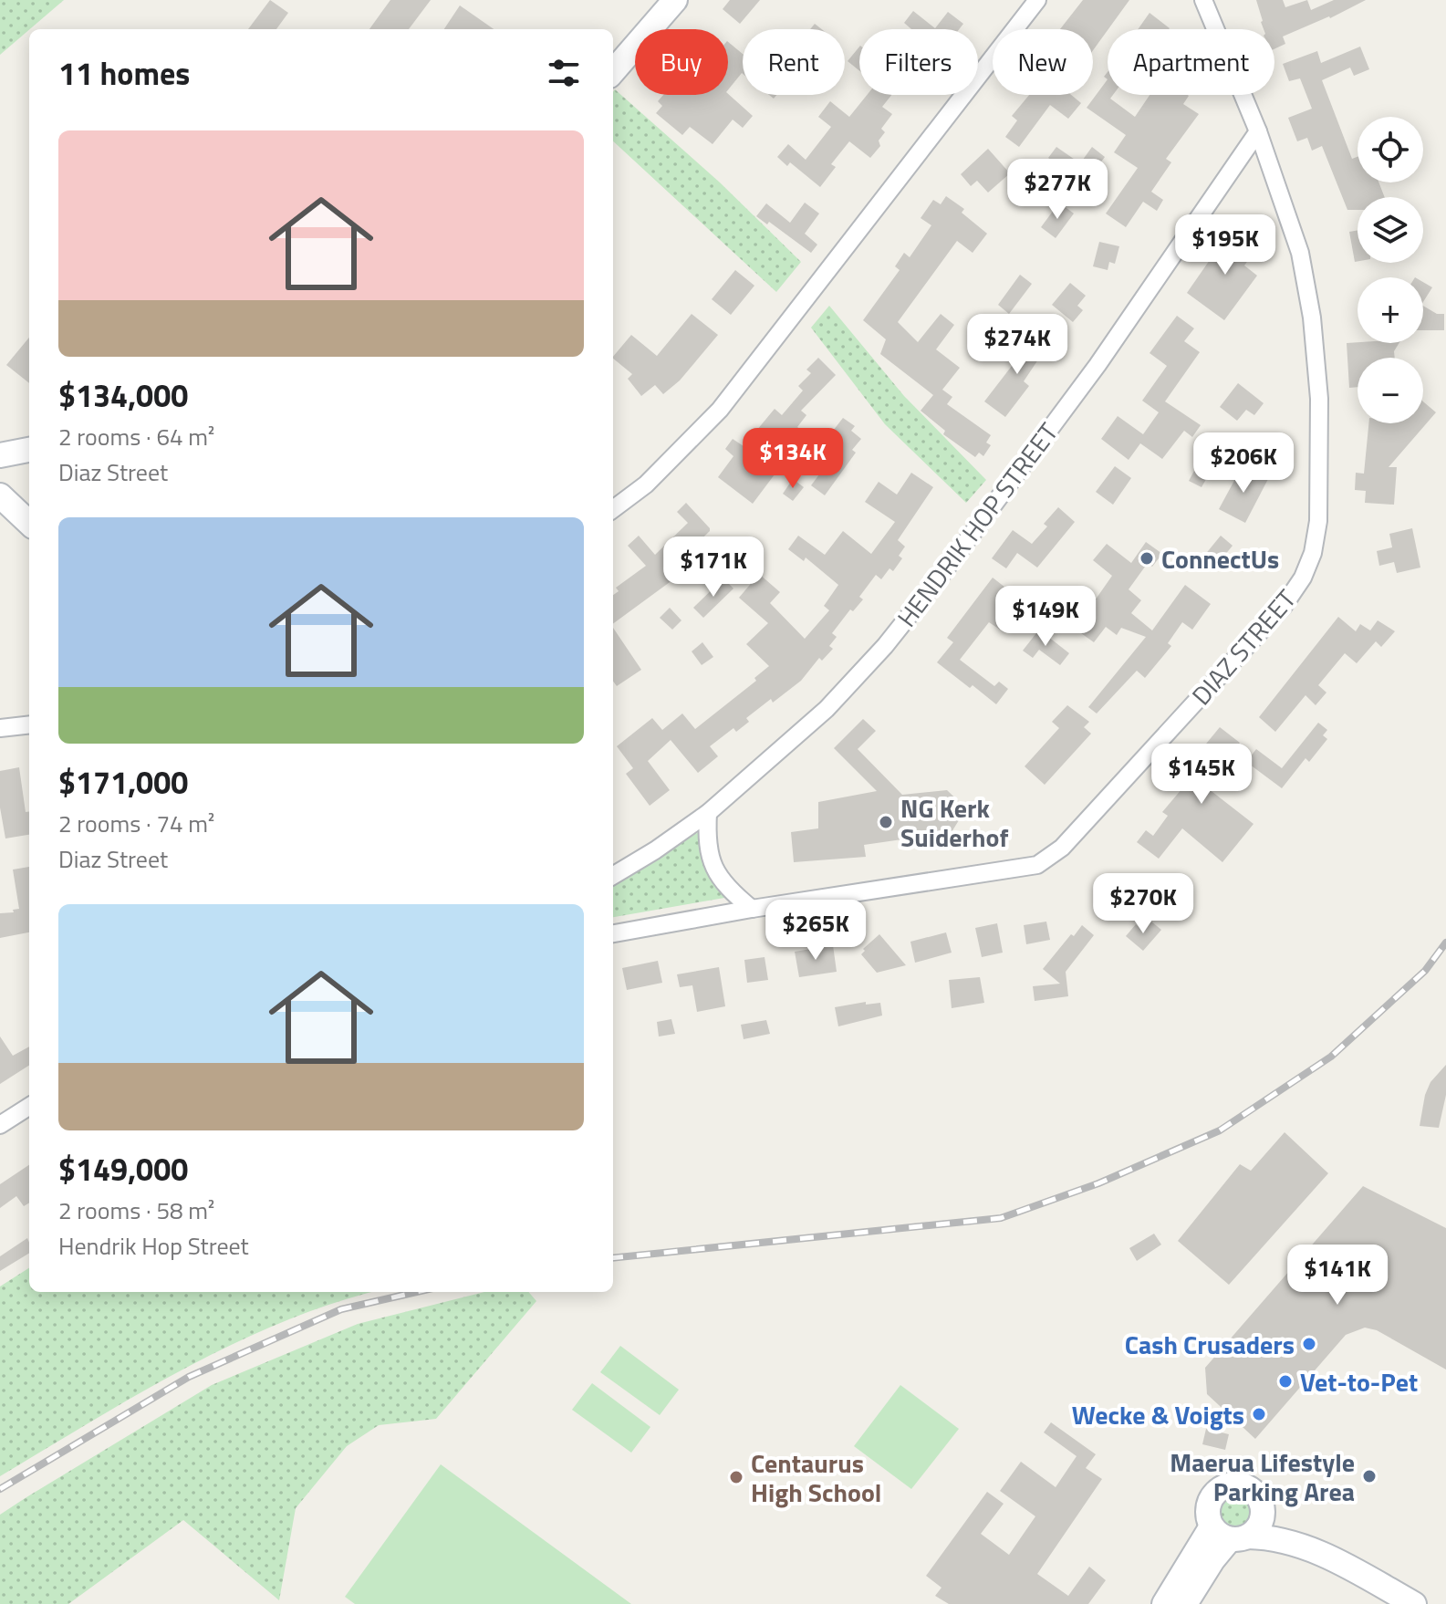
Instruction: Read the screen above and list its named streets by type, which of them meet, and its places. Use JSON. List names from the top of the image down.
{
  "streets": {
    "street": ["HENDRIK HOP STREET", "DIAZ STREET"]
  },
  "crossings": [
    ["HENDRIK HOP STREET", "DIAZ STREET"]
  ],
  "places": [
    "ConnectUs",
    "NG Kerk Suiderhof",
    "Cash Crusaders",
    "Vet-to-Pet",
    "Wecke & Voigts",
    "Maerua Lifestyle Parking Area",
    "Centaurus High School"
  ],
  "page": {
    "chip": [
      "Buy",
      "Rent",
      "Filters",
      "New",
      "Apartment"
    ],
    "heading": "11 homes",
    "map_buttons": ["+", "−"],
    "list": [
      {
        "name": "$134,000",
        "note": "2 rooms · 64 m² · Diaz Street"
      },
      {
        "name": "$171,000",
        "note": "2 rooms · 74 m² · Diaz Street"
      },
      {
        "name": "$149,000",
        "note": "2 rooms · 58 m² · Hendrik Hop Street"
      }
    ],
    "price": [
      "$277K",
      "$195K",
      "$274K",
      "$134K",
      "$206K",
      "$171K",
      "$149K",
      "$145K",
      "$270K",
      "$265K",
      "$141K"
    ]
  }
}
